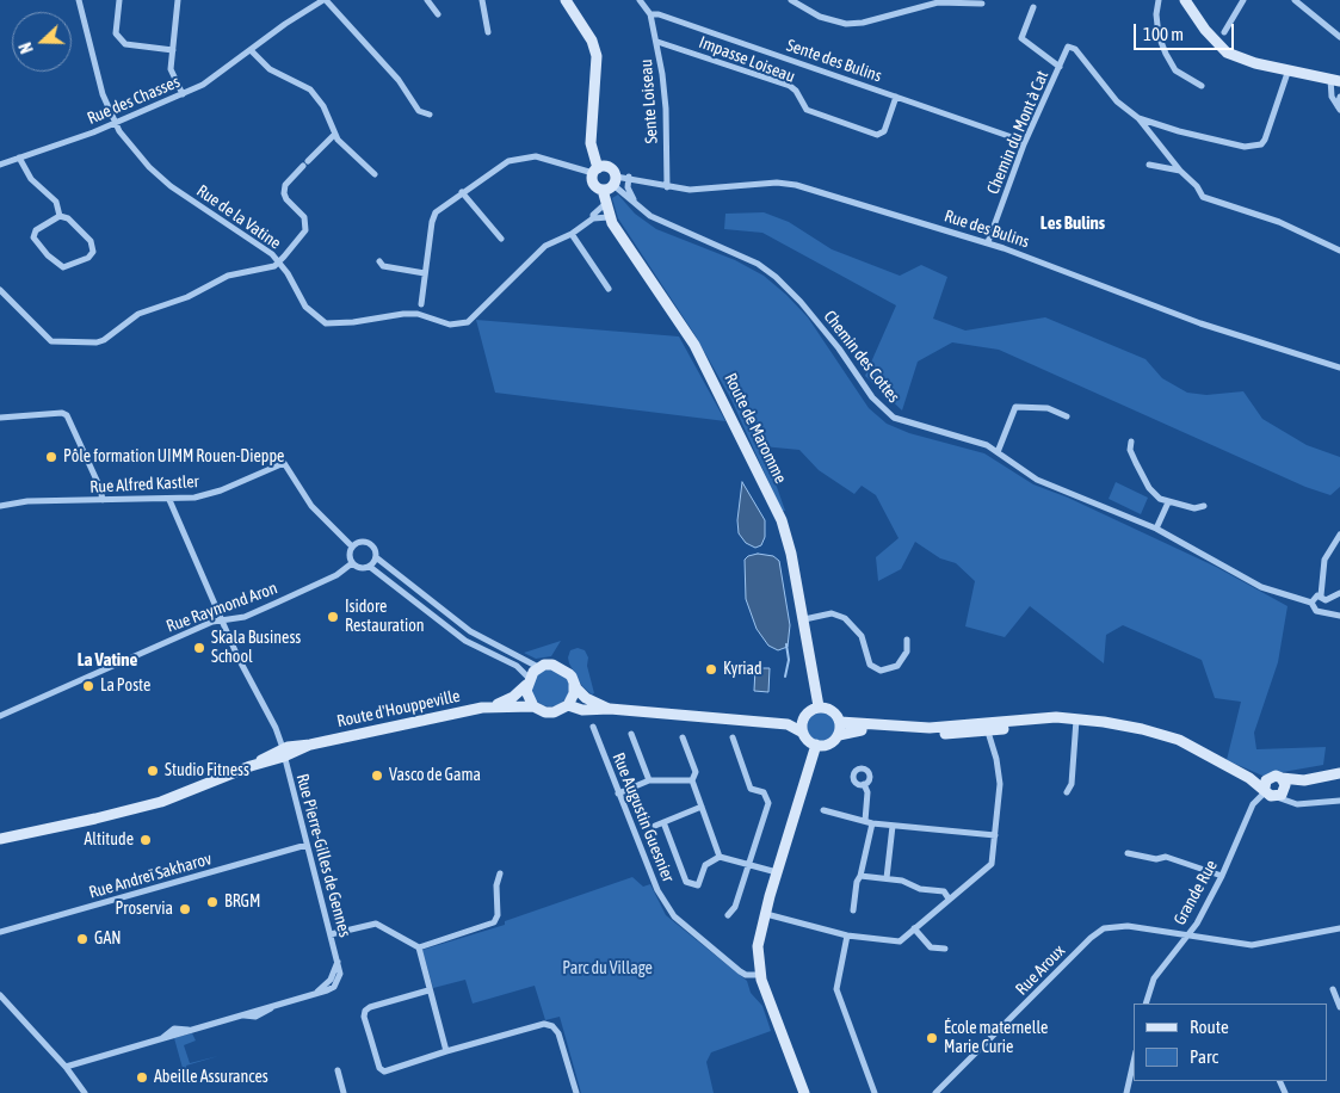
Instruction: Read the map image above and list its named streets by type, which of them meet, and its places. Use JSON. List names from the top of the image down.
{
  "streets": {
    "street": [
      "Impasse Loiseau",
      "Sente des Bulins",
      "Rue des Chasses",
      "Sente Loiseau",
      "Chemin du Mont à Cat",
      "Rue de la Vatine",
      "Rue des Bulins",
      "Chemin des Cottes",
      "Route de Maromme",
      "Rue Alfred Kastler",
      "Rue Raymond Aron",
      "Route d'Houppeville",
      "Rue Augustin Guesnier",
      "Rue Pierre-Gilles de Gennes",
      "Rue Andreï Sakharov",
      "Grande Rue",
      "Rue Aroux"
    ]
  },
  "crossings": [
    ["Impasse Loiseau", "Sente des Bulins"],
    ["Impasse Loiseau", "Sente Loiseau"],
    ["Sente des Bulins", "Sente Loiseau"],
    ["Sente des Bulins", "Chemin du Mont à Cat"],
    ["Rue des Chasses", "Rue de la Vatine"],
    ["Sente Loiseau", "Rue des Bulins"],
    ["Chemin du Mont à Cat", "Rue des Bulins"],
    ["Rue de la Vatine", "Route de Maromme"],
    ["Rue des Bulins", "Chemin des Cottes"],
    ["Rue Alfred Kastler", "Rue Raymond Aron"],
    ["Rue Alfred Kastler", "Rue Pierre-Gilles de Gennes"],
    ["Rue Raymond Aron", "Rue Pierre-Gilles de Gennes"],
    ["Route d'Houppeville", "Rue Pierre-Gilles de Gennes"],
    ["Rue Pierre-Gilles de Gennes", "Rue Andreï Sakharov"],
    ["Grande Rue", "Rue Aroux"]
  ],
  "districts": ["Les Bulins", "La Vatine"],
  "parks": ["Parc du Village"],
  "places": [
    "Pôle formation UIMM Rouen-Dieppe",
    "Isidore Restauration",
    "Skala Business School",
    "Kyriad",
    "La Poste",
    "Studio Fitness",
    "Vasco de Gama",
    "Altitude",
    "BRGM",
    "Proservia",
    "GAN",
    "École maternelle Marie Curie",
    "Abeille Assurances"
  ],
  "legend": ["Route", "Parc"],
  "scale_bar": "100 m",
  "north": "left"
}
